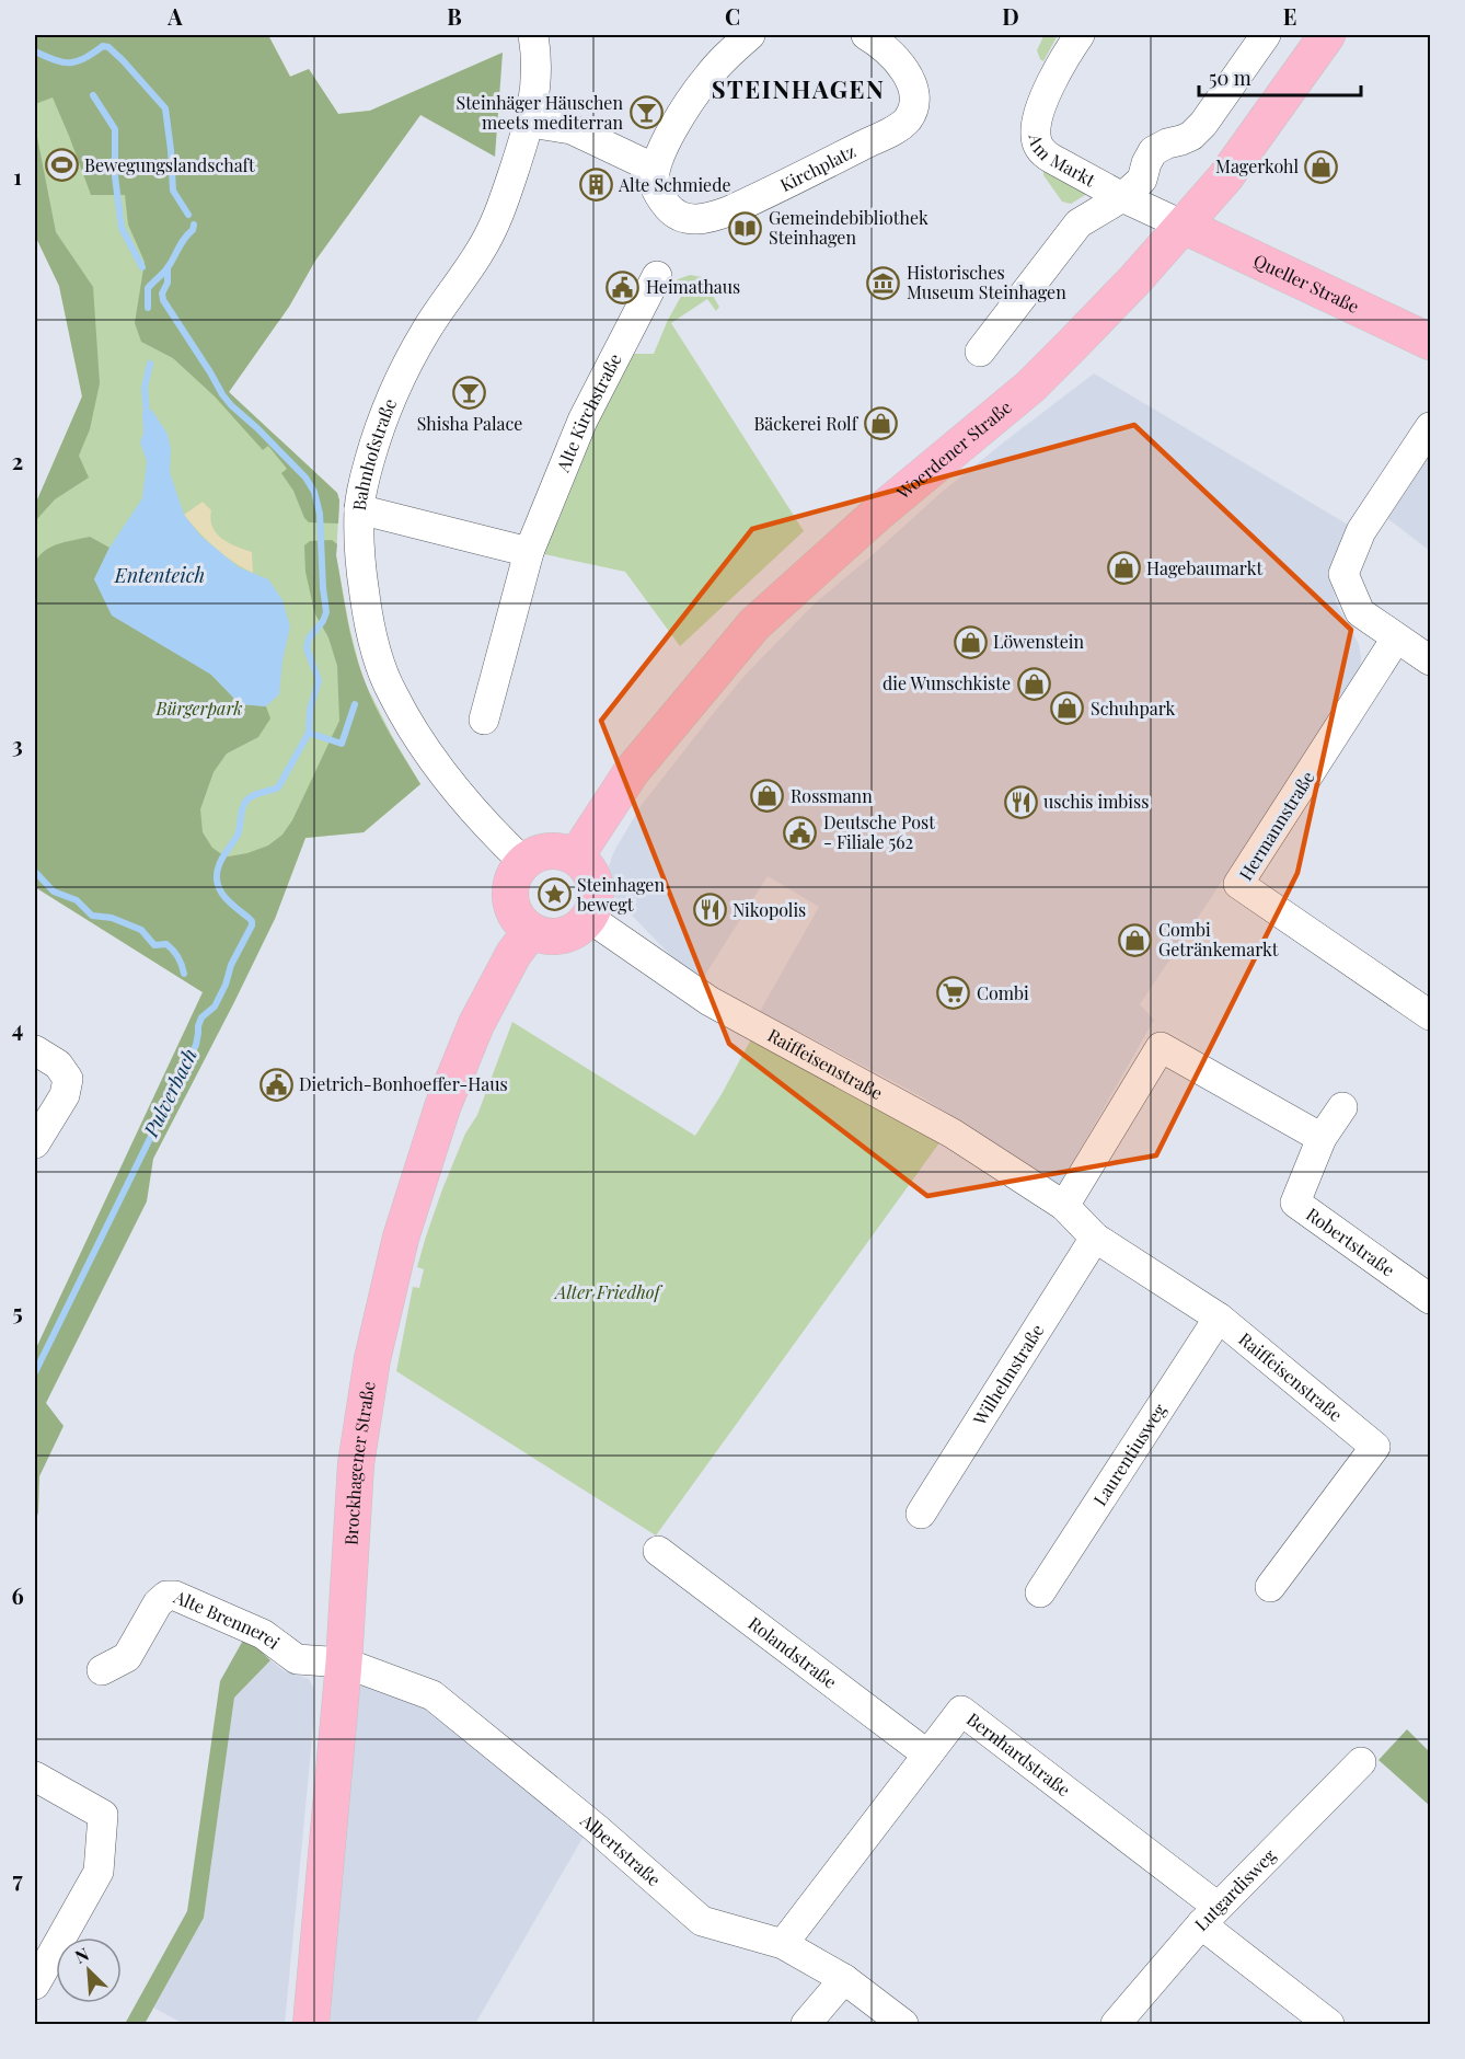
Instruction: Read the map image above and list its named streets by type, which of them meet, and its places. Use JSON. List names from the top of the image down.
{
  "streets": {
    "main road": ["Queller Straße", "Woerdener Straße", "Brockhagener Straße"],
    "street": [
      "Am Markt",
      "Kirchplatz",
      "Alte Kirchstraße",
      "Bahnhofstraße",
      "Hermannstraße",
      "Raiffeisenstraße",
      "Robertstraße",
      "Wilhelmstraße",
      "Laurentiusweg",
      "Alte Brennerei",
      "Rolandstraße",
      "Bernhardstraße",
      "Albertstraße",
      "Lutgardisweg"
    ]
  },
  "crossings": [
    ["Am Markt", "Queller Straße"],
    ["Am Markt", "Woerdener Straße"],
    ["Queller Straße", "Woerdener Straße"],
    ["Woerdener Straße", "Bahnhofstraße"],
    ["Woerdener Straße", "Raiffeisenstraße"],
    ["Woerdener Straße", "Brockhagener Straße"],
    ["Bahnhofstraße", "Raiffeisenstraße"],
    ["Bahnhofstraße", "Brockhagener Straße"],
    ["Raiffeisenstraße", "Wilhelmstraße"],
    ["Raiffeisenstraße", "Laurentiusweg"],
    ["Raiffeisenstraße", "Brockhagener Straße"],
    ["Brockhagener Straße", "Alte Brennerei"],
    ["Brockhagener Straße", "Albertstraße"],
    ["Alte Brennerei", "Albertstraße"],
    ["Rolandstraße", "Bernhardstraße"],
    ["Bernhardstraße", "Albertstraße"],
    ["Bernhardstraße", "Lutgardisweg"]
  ],
  "districts": ["STEINHAGEN"],
  "water": ["Ententeich", "Pulverbach"],
  "parks": ["Bürgerpark", "Alter Friedhof"],
  "places": {
    "bar": ["Steinhäger Häuschen meets mediterran", "Shisha Palace"],
    "sports": ["Bewegungslandschaft"],
    "shop": [
      "Magerkohl",
      "Bäckerei Rolf",
      "Hagebaumarkt",
      "Löwenstein",
      "die Wunschkiste",
      "Schuhpark",
      "Rossmann",
      "Combi Getränkemarkt"
    ],
    "building": ["Alte Schmiede"],
    "library": ["Gemeindebibliothek Steinhagen"],
    "museum": ["Historisches Museum Steinhagen"],
    "public building": ["Heimathaus", "Deutsche Post - Filiale 562", "Dietrich-Bonhoeffer-Haus"],
    "restaurant": ["uschis imbiss", "Nikopolis"],
    "place": ["Steinhagen bewegt"],
    "supermarket": ["Combi"]
  },
  "scale_bar": "50 m",
  "north": "top left",
  "grid": {
    "columns": [
      "A",
      "B",
      "C",
      "D",
      "E"
    ],
    "rows": [
      "1",
      "2",
      "3",
      "4",
      "5",
      "6",
      "7"
    ]
  }
}
